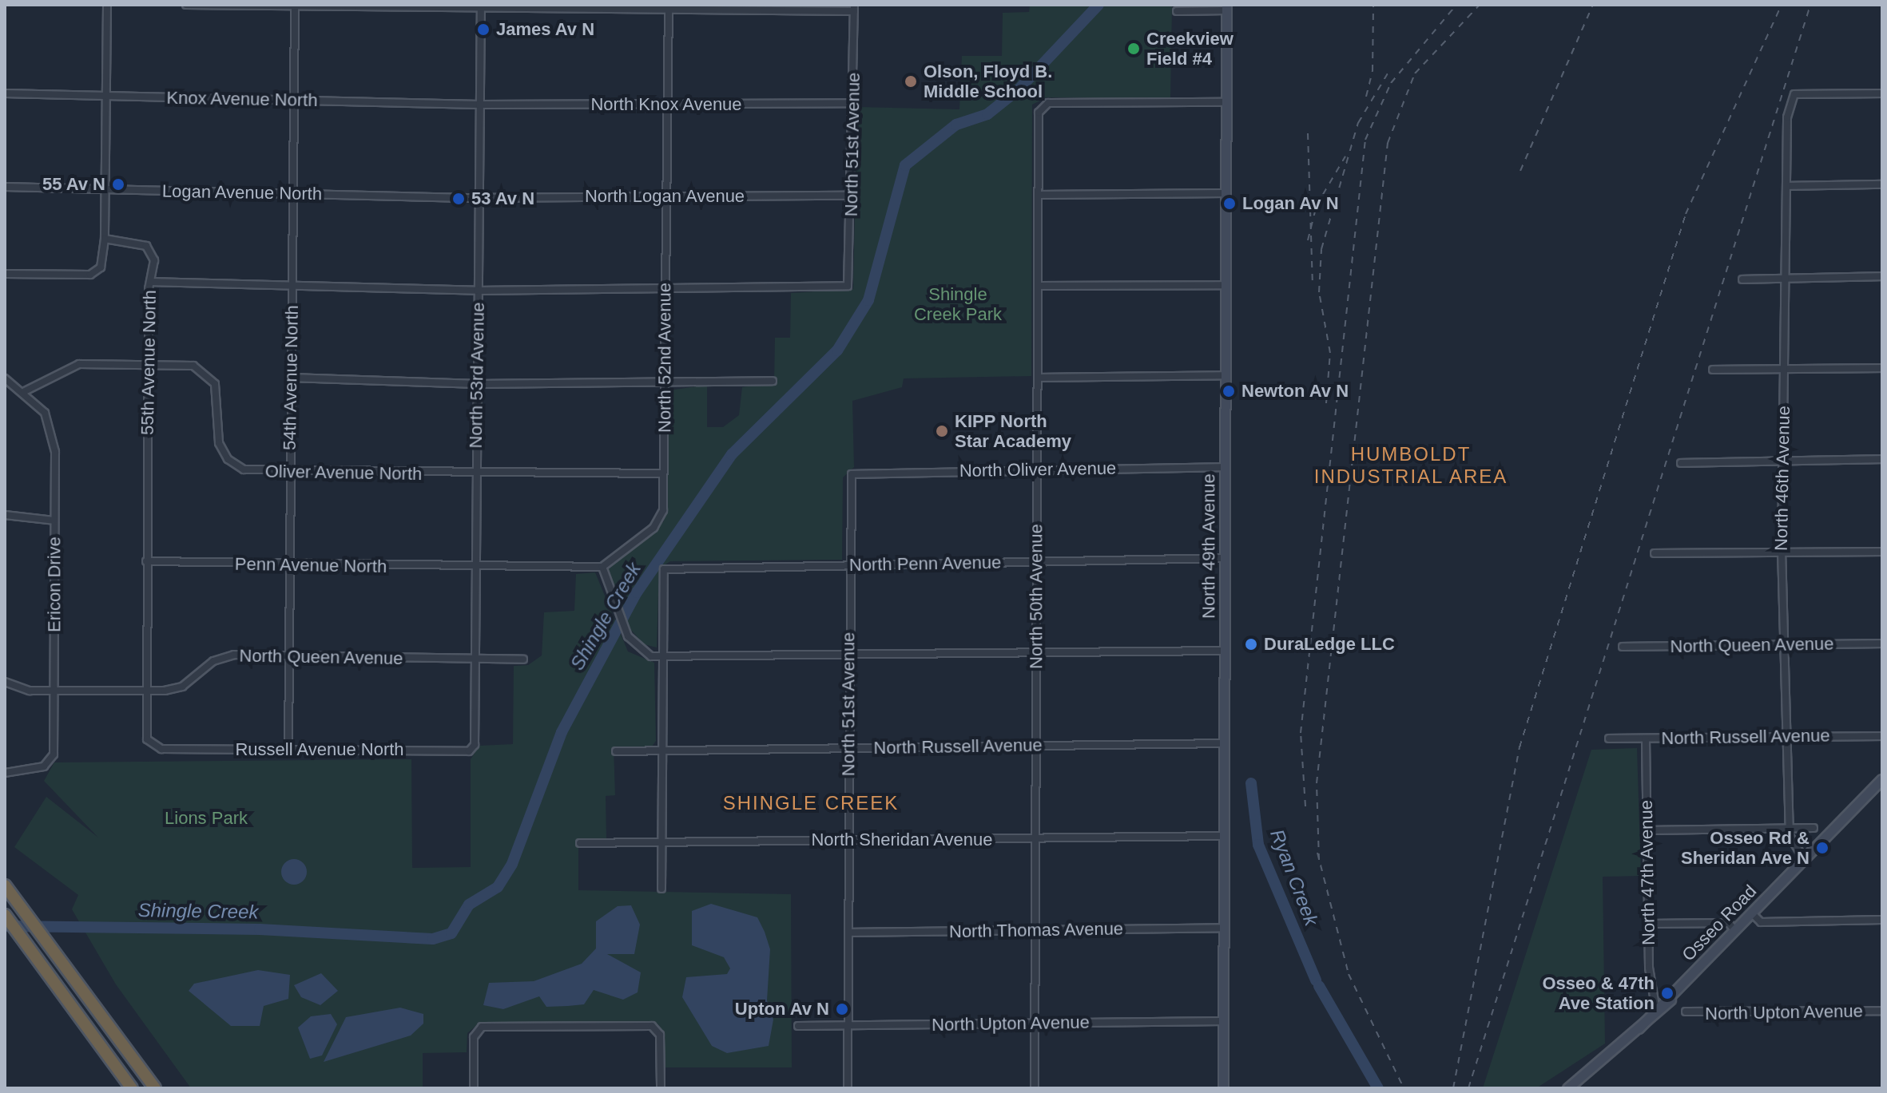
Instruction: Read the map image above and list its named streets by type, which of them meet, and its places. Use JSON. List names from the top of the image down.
{
  "streets": {
    "street": [
      "Knox Avenue North",
      "North Knox Avenue",
      "North 51st Avenue",
      "Logan Avenue North",
      "North Logan Avenue",
      "North 52nd Avenue",
      "55th Avenue North",
      "North 53rd Avenue",
      "54th Avenue North",
      "North Oliver Avenue",
      "Oliver Avenue North",
      "North 46th Avenue",
      "North 49th Avenue",
      "North Penn Avenue",
      "Penn Avenue North",
      "Ericon Drive",
      "North 50th Avenue",
      "North Queen Avenue",
      "North Russell Avenue",
      "Russell Avenue North",
      "North Sheridan Avenue",
      "North 47th Avenue",
      "Osseo Road",
      "North Thomas Avenue",
      "North Upton Avenue"
    ]
  },
  "crossings": [
    ["Knox Avenue North", "North Knox Avenue"],
    ["Knox Avenue North", "North 53rd Avenue"],
    ["Knox Avenue North", "54th Avenue North"],
    ["North Knox Avenue", "North 51st Avenue"],
    ["North Knox Avenue", "North 52nd Avenue"],
    ["North Knox Avenue", "North 53rd Avenue"],
    ["North 51st Avenue", "North Logan Avenue"],
    ["North 51st Avenue", "North 52nd Avenue"],
    ["North 51st Avenue", "North Oliver Avenue"],
    ["North 51st Avenue", "North Penn Avenue"],
    ["North 51st Avenue", "North Russell Avenue"],
    ["North 51st Avenue", "North Sheridan Avenue"],
    ["North 51st Avenue", "North Thomas Avenue"],
    ["North 51st Avenue", "North Upton Avenue"],
    ["Logan Avenue North", "North Logan Avenue"],
    ["Logan Avenue North", "North 53rd Avenue"],
    ["Logan Avenue North", "54th Avenue North"],
    ["North Logan Avenue", "North 52nd Avenue"],
    ["North Logan Avenue", "North 53rd Avenue"],
    ["55th Avenue North", "Oliver Avenue North"],
    ["55th Avenue North", "Penn Avenue North"],
    ["55th Avenue North", "North Queen Avenue"],
    ["55th Avenue North", "Russell Avenue North"],
    ["North 53rd Avenue", "Oliver Avenue North"],
    ["North 53rd Avenue", "Penn Avenue North"],
    ["North 53rd Avenue", "North Queen Avenue"],
    ["North 53rd Avenue", "Russell Avenue North"],
    ["54th Avenue North", "Oliver Avenue North"],
    ["54th Avenue North", "Penn Avenue North"],
    ["54th Avenue North", "North Queen Avenue"],
    ["54th Avenue North", "Russell Avenue North"],
    ["North Oliver Avenue", "North 49th Avenue"],
    ["North Oliver Avenue", "North 50th Avenue"],
    ["Oliver Avenue North", "Ericon Drive"],
    ["North 46th Avenue", "North Queen Avenue"],
    ["North 46th Avenue", "North Russell Avenue"],
    ["North 46th Avenue", "Osseo Road"],
    ["North 49th Avenue", "North Penn Avenue"],
    ["North 49th Avenue", "North 50th Avenue"],
    ["North 49th Avenue", "North Russell Avenue"],
    ["North 49th Avenue", "North Sheridan Avenue"],
    ["North 49th Avenue", "North Thomas Avenue"],
    ["North 49th Avenue", "North Upton Avenue"],
    ["North Penn Avenue", "North 50th Avenue"],
    ["Ericon Drive", "North Queen Avenue"],
    ["North 50th Avenue", "North Russell Avenue"],
    ["North 50th Avenue", "North Sheridan Avenue"],
    ["North 50th Avenue", "North Thomas Avenue"],
    ["North 50th Avenue", "North Upton Avenue"],
    ["North Russell Avenue", "North 47th Avenue"],
    ["North 47th Avenue", "Osseo Road"]
  ],
  "districts": ["HUMBOLDT INDUSTRIAL AREA", "SHINGLE CREEK"],
  "water": ["Shingle Creek", "Ryan Creek"],
  "parks": ["Shingle Creek Park", "Lions Park"],
  "places": [
    "James Av N",
    "Creekview Field #4",
    "Olson, Floyd B. Middle School",
    "55 Av N",
    "53 Av N",
    "Logan Av N",
    "Newton Av N",
    "KIPP North Star Academy",
    "DuraLedge LLC",
    "Osseo Rd & Sheridan Ave N",
    "Osseo & 47th Ave Station",
    "Upton Av N"
  ]
}
